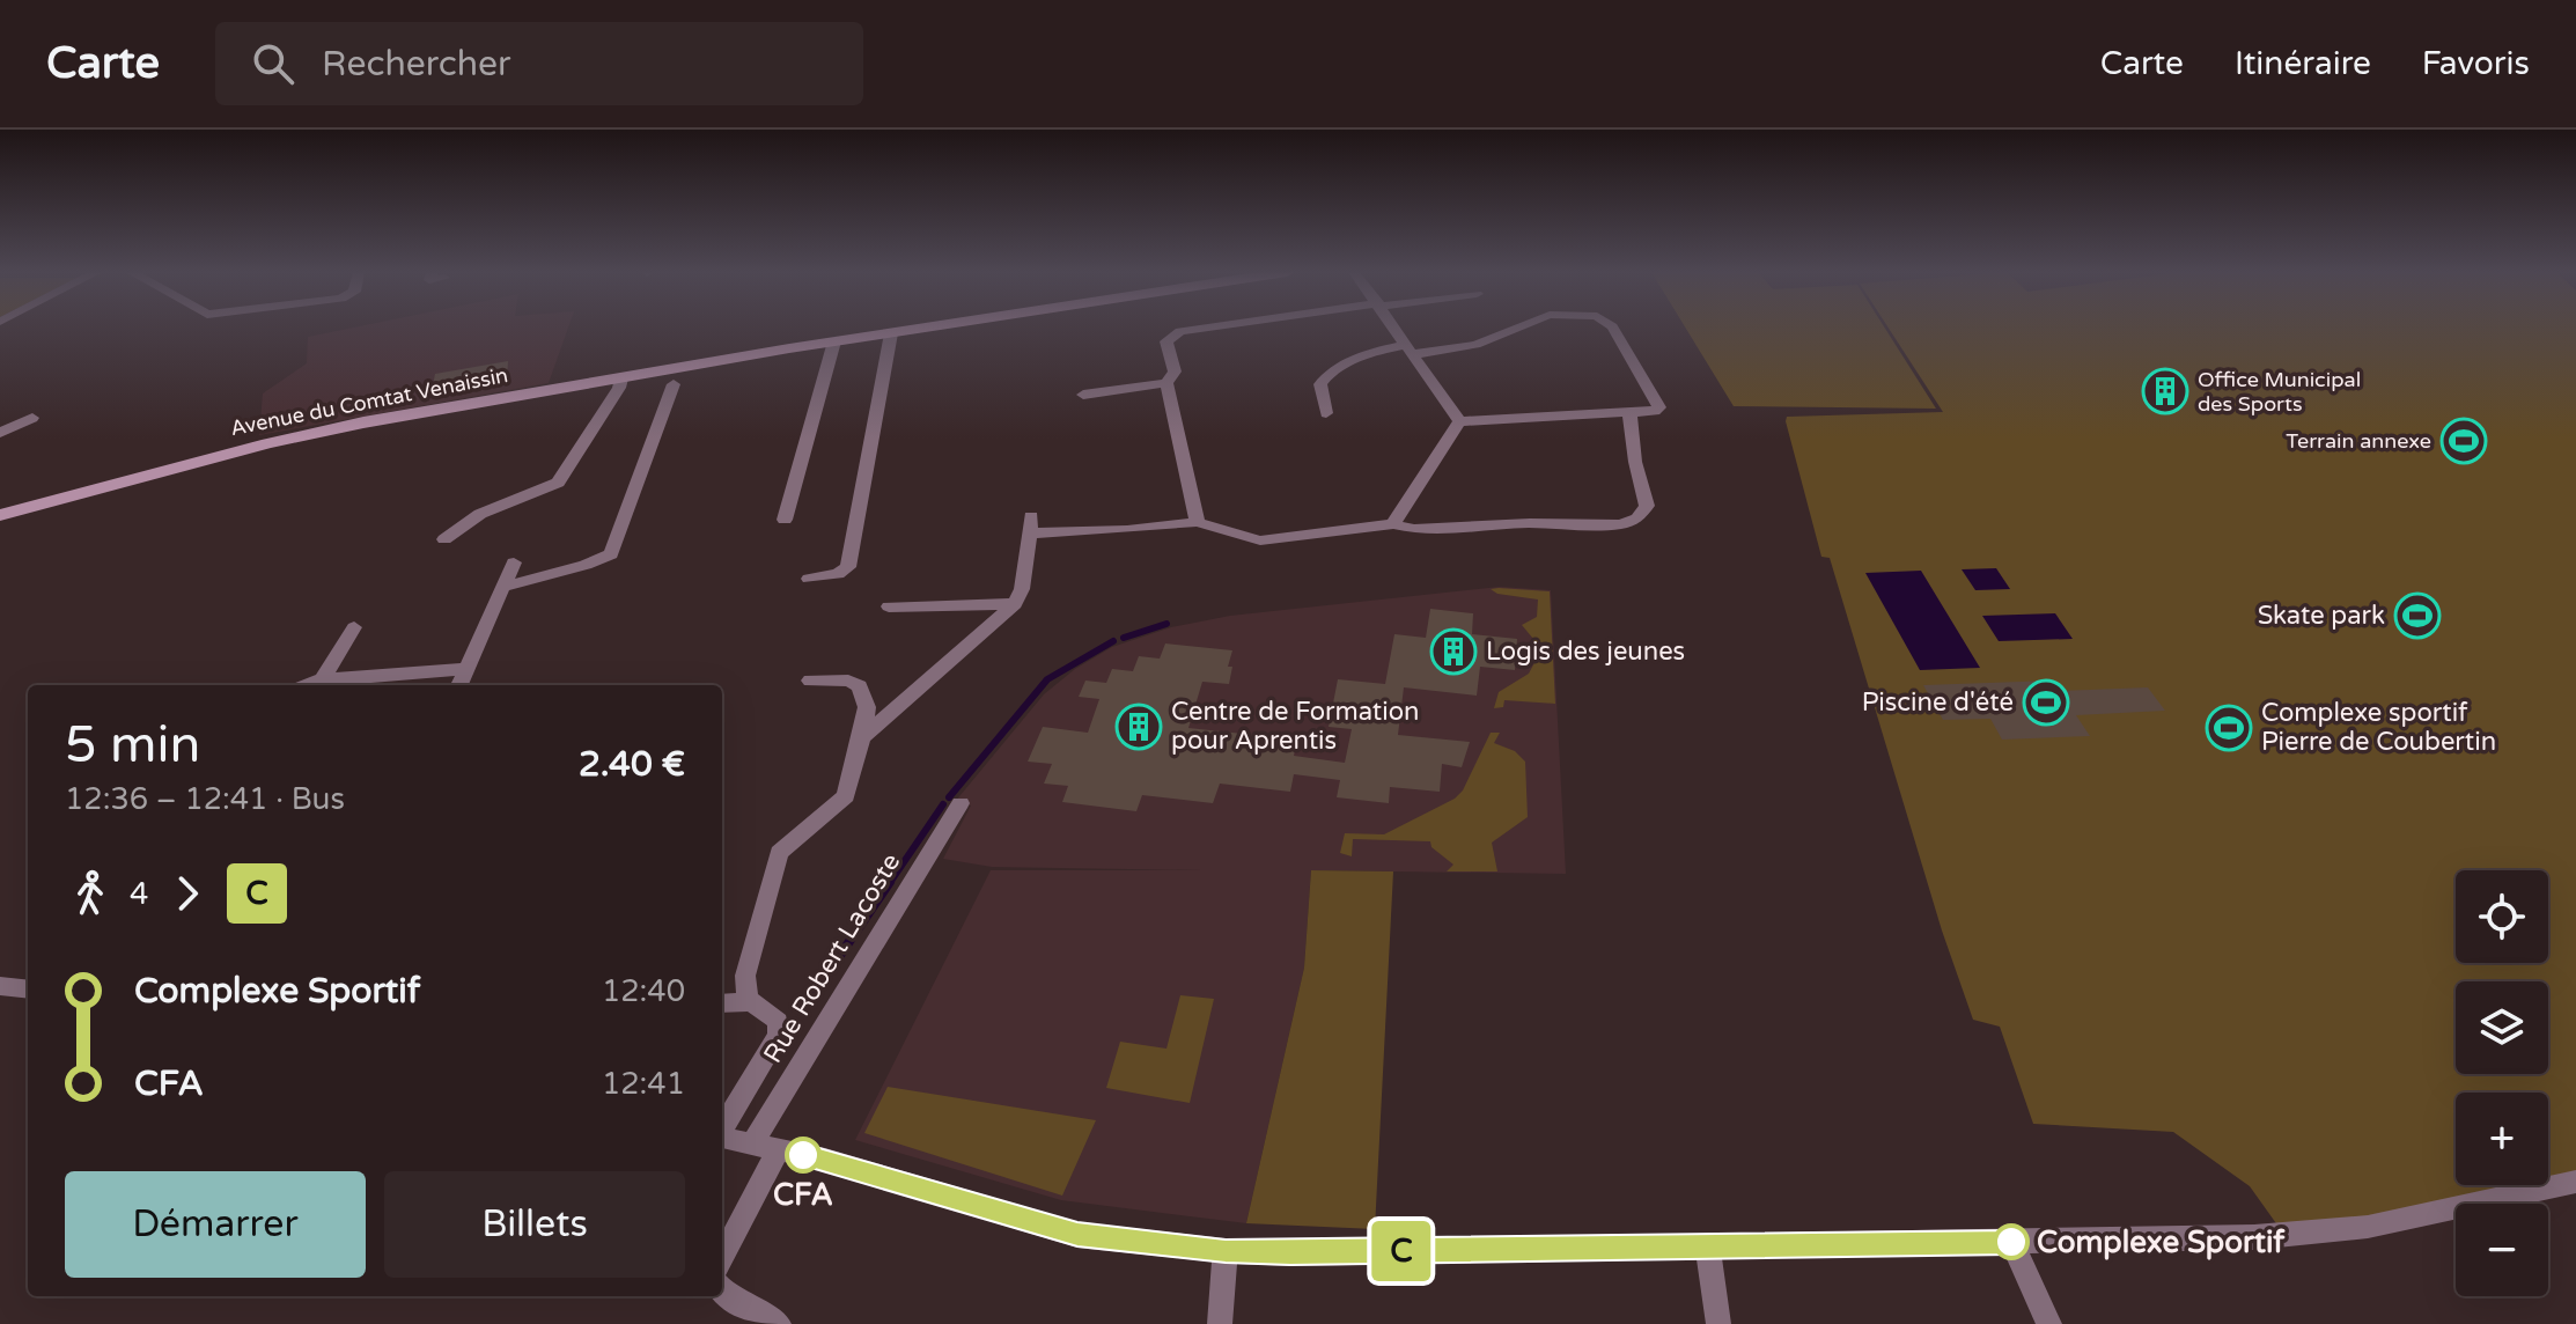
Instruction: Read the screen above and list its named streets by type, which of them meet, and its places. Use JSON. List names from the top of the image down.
{
  "streets": {
    "main road": ["Avenue du Comtat Venaissin"],
    "street": ["Rue Robert Lacoste"]
  },
  "places": {
    "building": ["Office Municipal des Sports", "Logis des jeunes", "Centre de Formation pour Aprentis"],
    "sports": [
      "Terrain annexe",
      "Skate park",
      "Piscine d'été",
      "Complexe sportif Pierre de Coubertin"
    ],
    "other": ["CFA", "Complexe Sportif"]
  },
  "lines": ["bus line C"],
  "page": {
    "header": "Carte",
    "search": "Rechercher",
    "nav": ["Carte", "Itinéraire", "Favoris"],
    "on_map": "C",
    "heading": ["5 min", "12:36 – 12:41 · Bus", "2.40 €"],
    "legs": ["4", "C"],
    "map_buttons": ["+", "−"],
    "list": [
      {
        "name": "Complexe Sportif",
        "value": "12:40"
      },
      {
        "name": "CFA",
        "value": "12:41"
      }
    ],
    "buttons": ["Démarrer", "Billets"]
  }
}
